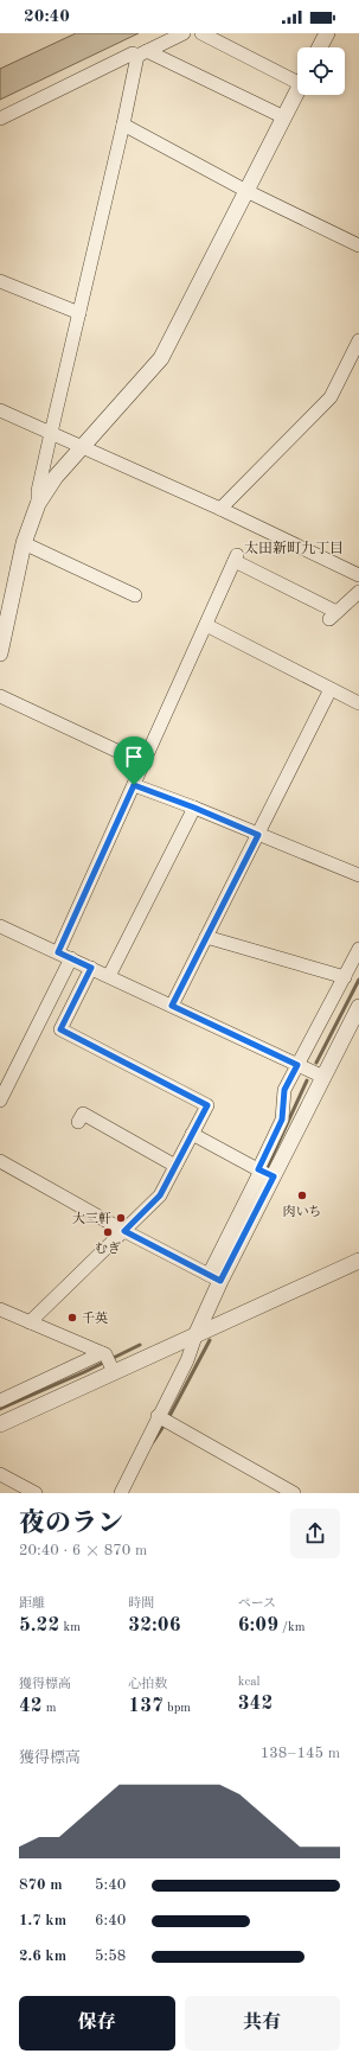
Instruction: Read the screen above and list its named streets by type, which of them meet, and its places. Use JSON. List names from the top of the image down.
{
  "districts": ["太田新町九丁目"],
  "places": [
    "肉いち",
    "大三軒",
    "むぎ",
    "千英"
  ],
  "page": {
    "status": "20:40",
    "heading": ["夜のラン", "20:40 · 6 × 870 m"],
    "stats": [
      ["距離", "5.22 km"],
      ["時間", "32:06"],
      ["ペース", "6:09 /km"],
      ["獲得標高", "42 m"],
      ["心拍数", "137 bpm"],
      ["kcal", "342"]
    ],
    "chart": ["獲得標高", "138–145 m"],
    "list": [
      {
        "name": "870 m",
        "note": "5:40"
      },
      {
        "name": "1.7 km",
        "note": "6:40"
      },
      {
        "name": "2.6 km",
        "note": "5:58"
      }
    ],
    "buttons": ["保存", "共有"]
  }
}
